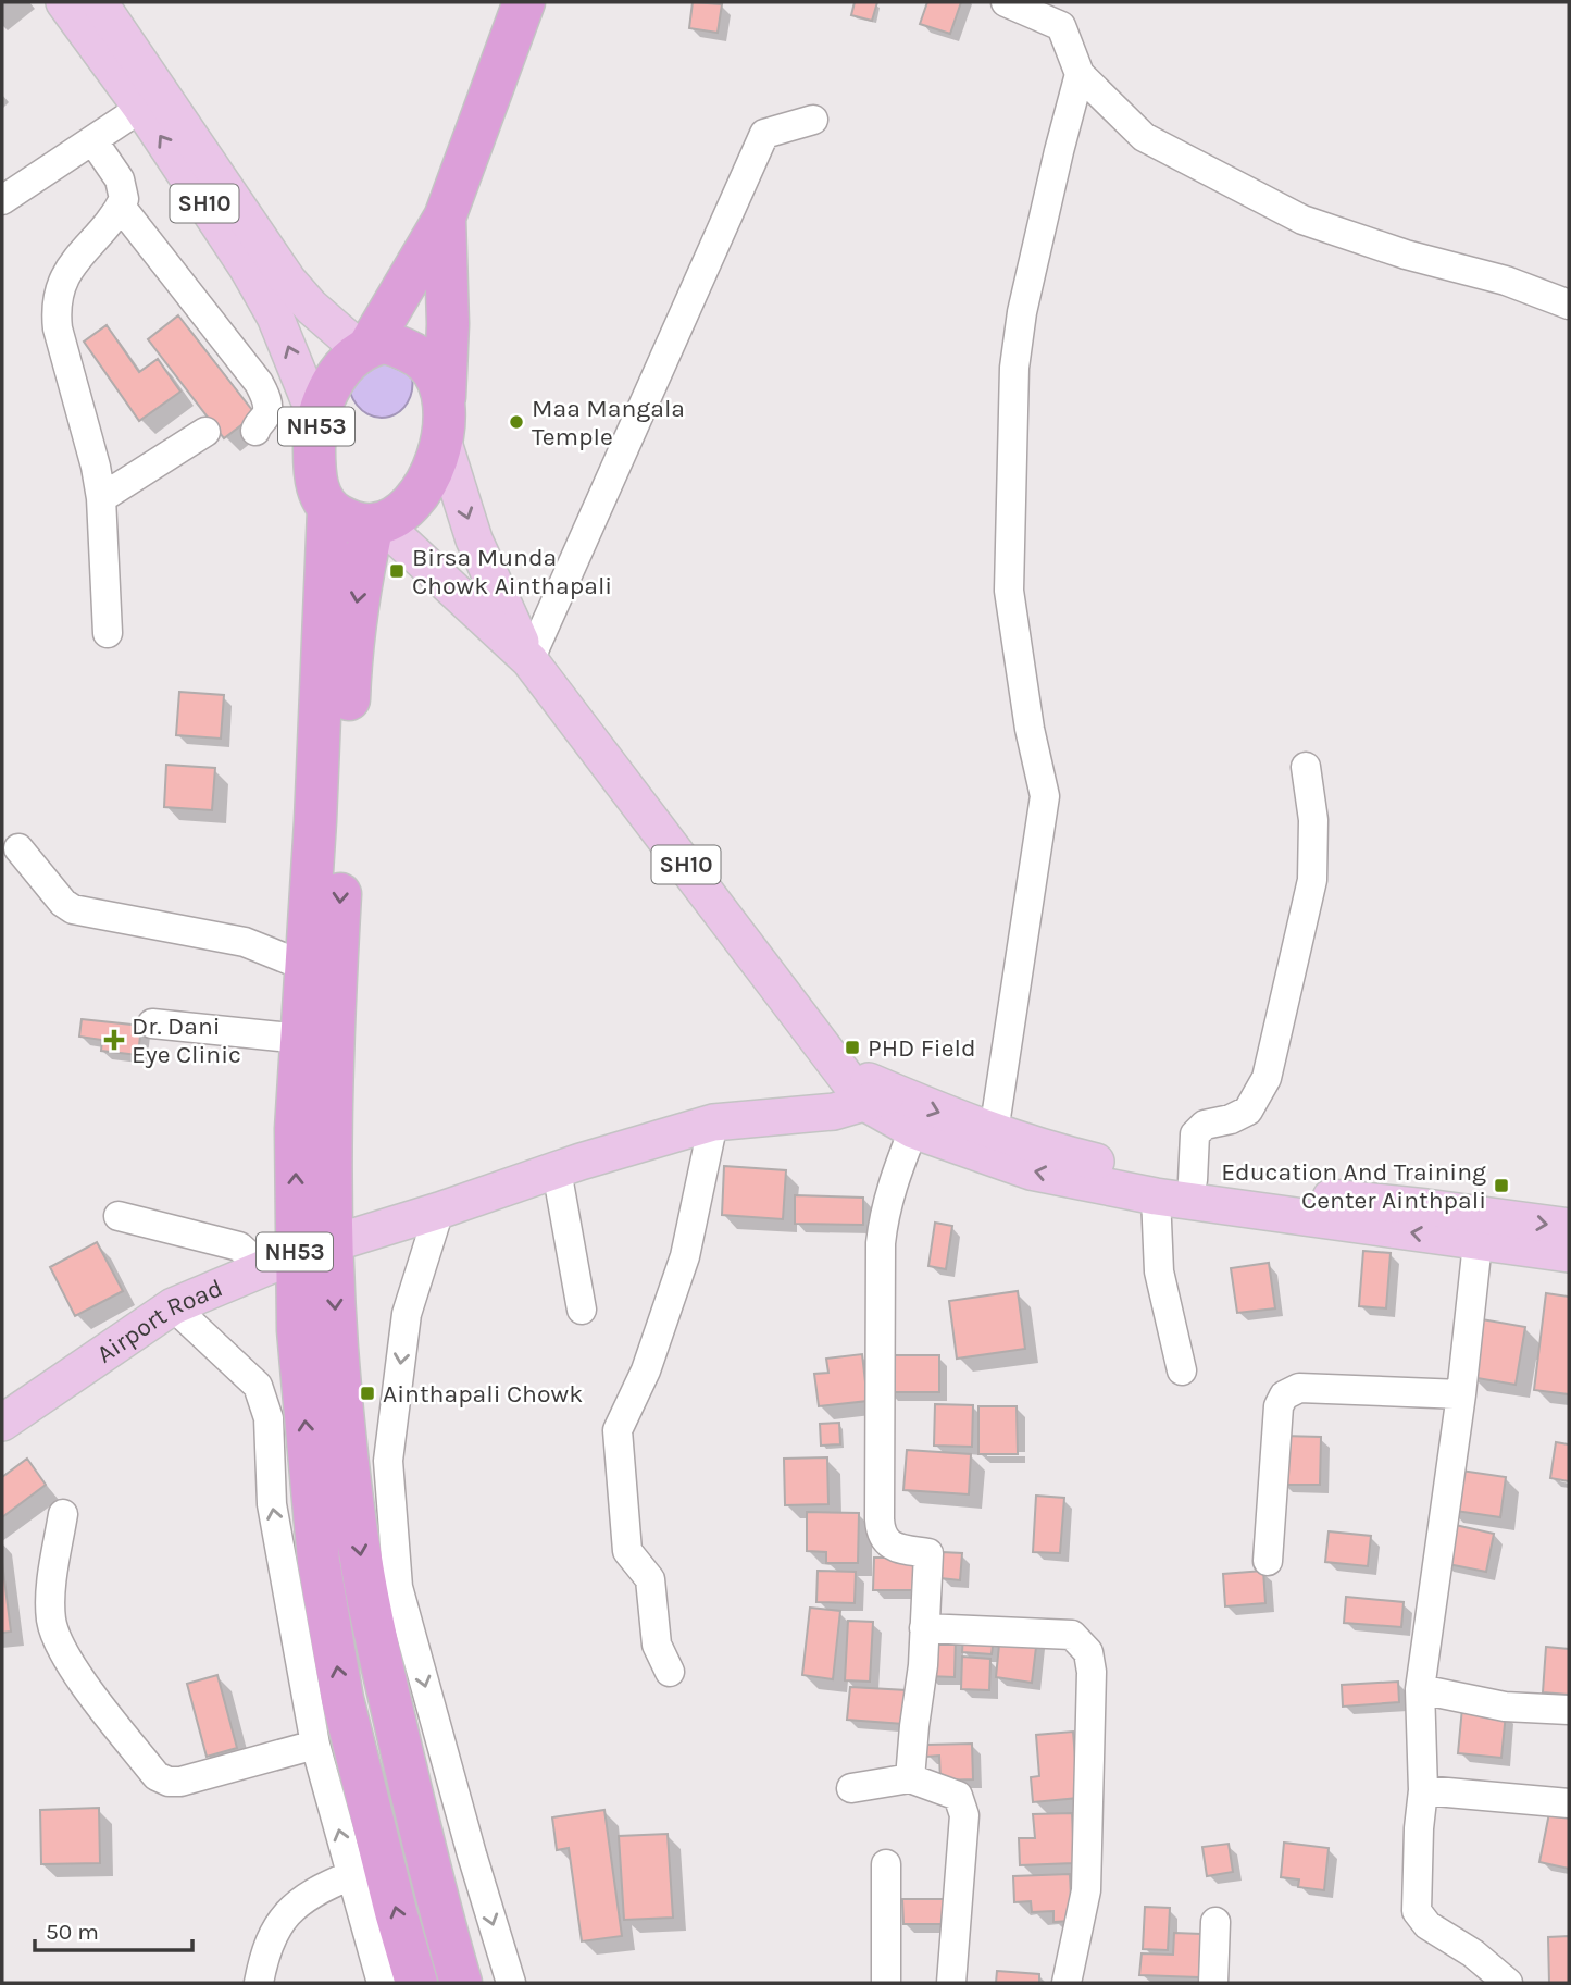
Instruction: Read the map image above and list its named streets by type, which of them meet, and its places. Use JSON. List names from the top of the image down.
{
  "streets": {
    "highway": ["NH53"],
    "main road": ["SH10", "Airport Road"]
  },
  "crossings": [
    ["SH10", "NH53"],
    ["SH10", "Airport Road"],
    ["NH53", "Airport Road"]
  ],
  "places": {
    "other": ["Maa Mangala Temple"],
    "transit": [
      "Birsa Munda Chowk Ainthapali",
      "PHD Field",
      "Education And Training Center Ainthpali",
      "Ainthapali Chowk"
    ],
    "health": ["Dr. Dani Eye Clinic"]
  },
  "scale_bar": "50 m"
}
